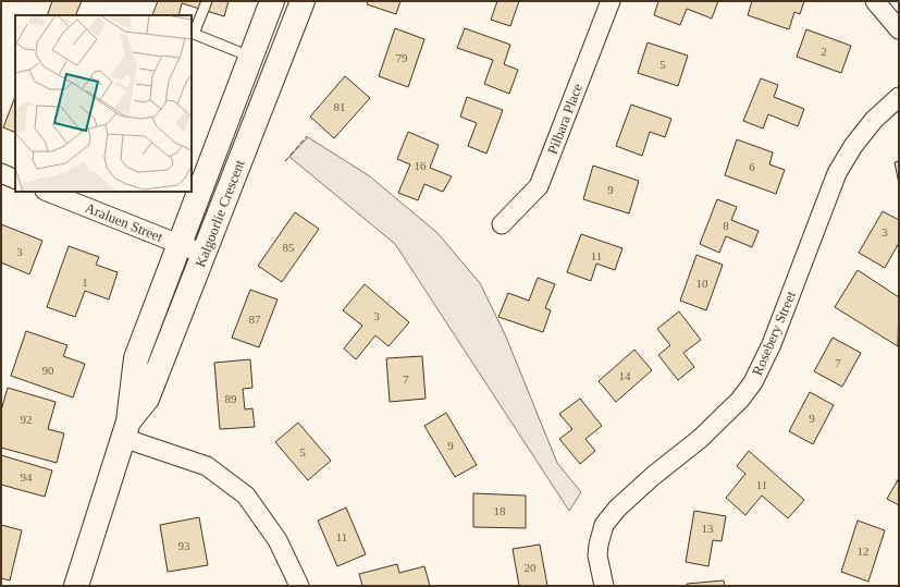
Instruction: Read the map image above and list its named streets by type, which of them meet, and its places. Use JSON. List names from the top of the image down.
{
  "streets": {
    "street": [
      "Pilbara Place",
      "Kalgoorlie Crescent",
      "Araluen Street",
      "Rosebery Street"
    ]
  },
  "crossings": [
    ["Kalgoorlie Crescent", "Araluen Street"]
  ],
  "house_numbers": [
    "2",
    "79",
    "5",
    "81",
    "16",
    "6",
    "9",
    "8",
    "3",
    "85",
    "3",
    "11",
    "1",
    "10",
    "3",
    "87",
    "7",
    "90",
    "14",
    "7",
    "89",
    "9",
    "92",
    "9",
    "5",
    "94",
    "11",
    "18",
    "13",
    "11",
    "93",
    "12",
    "20"
  ]
}
